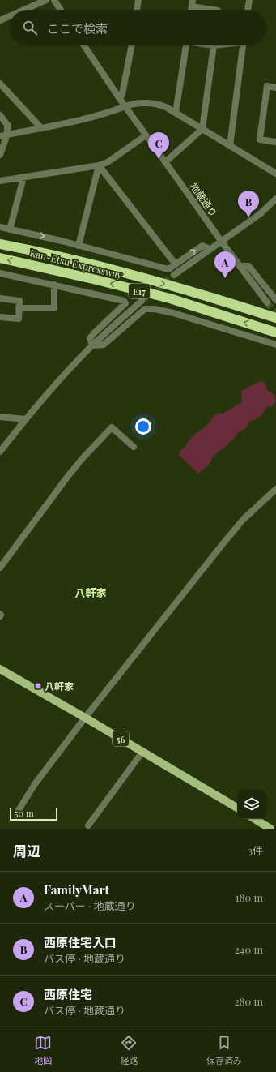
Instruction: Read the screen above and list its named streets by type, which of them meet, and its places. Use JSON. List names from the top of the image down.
{
  "streets": {
    "highway": ["Kan-Etsu Expressway", "E17"],
    "main road": ["56"],
    "street": ["地蔵通り"]
  },
  "districts": ["八軒家"],
  "places": {
    "transit": ["八軒家"]
  },
  "scale_bar": "50 m",
  "page": {
    "search": "ここで検索",
    "pins": ["C", "B", "A"],
    "scale": "50 m",
    "heading": ["周辺", "3件"],
    "list": [
      {
        "mark": "A",
        "name": "FamilyMart",
        "note": "スーパー · 地蔵通り",
        "value": "180 m"
      },
      {
        "mark": "B",
        "name": "西原住宅入口",
        "note": "バス停 · 地蔵通り",
        "value": "240 m"
      },
      {
        "mark": "C",
        "name": "西原住宅",
        "note": "バス停 · 地蔵通り",
        "value": "280 m"
      }
    ],
    "nav": ["地図", "経路", "保存済み"]
  }
}
